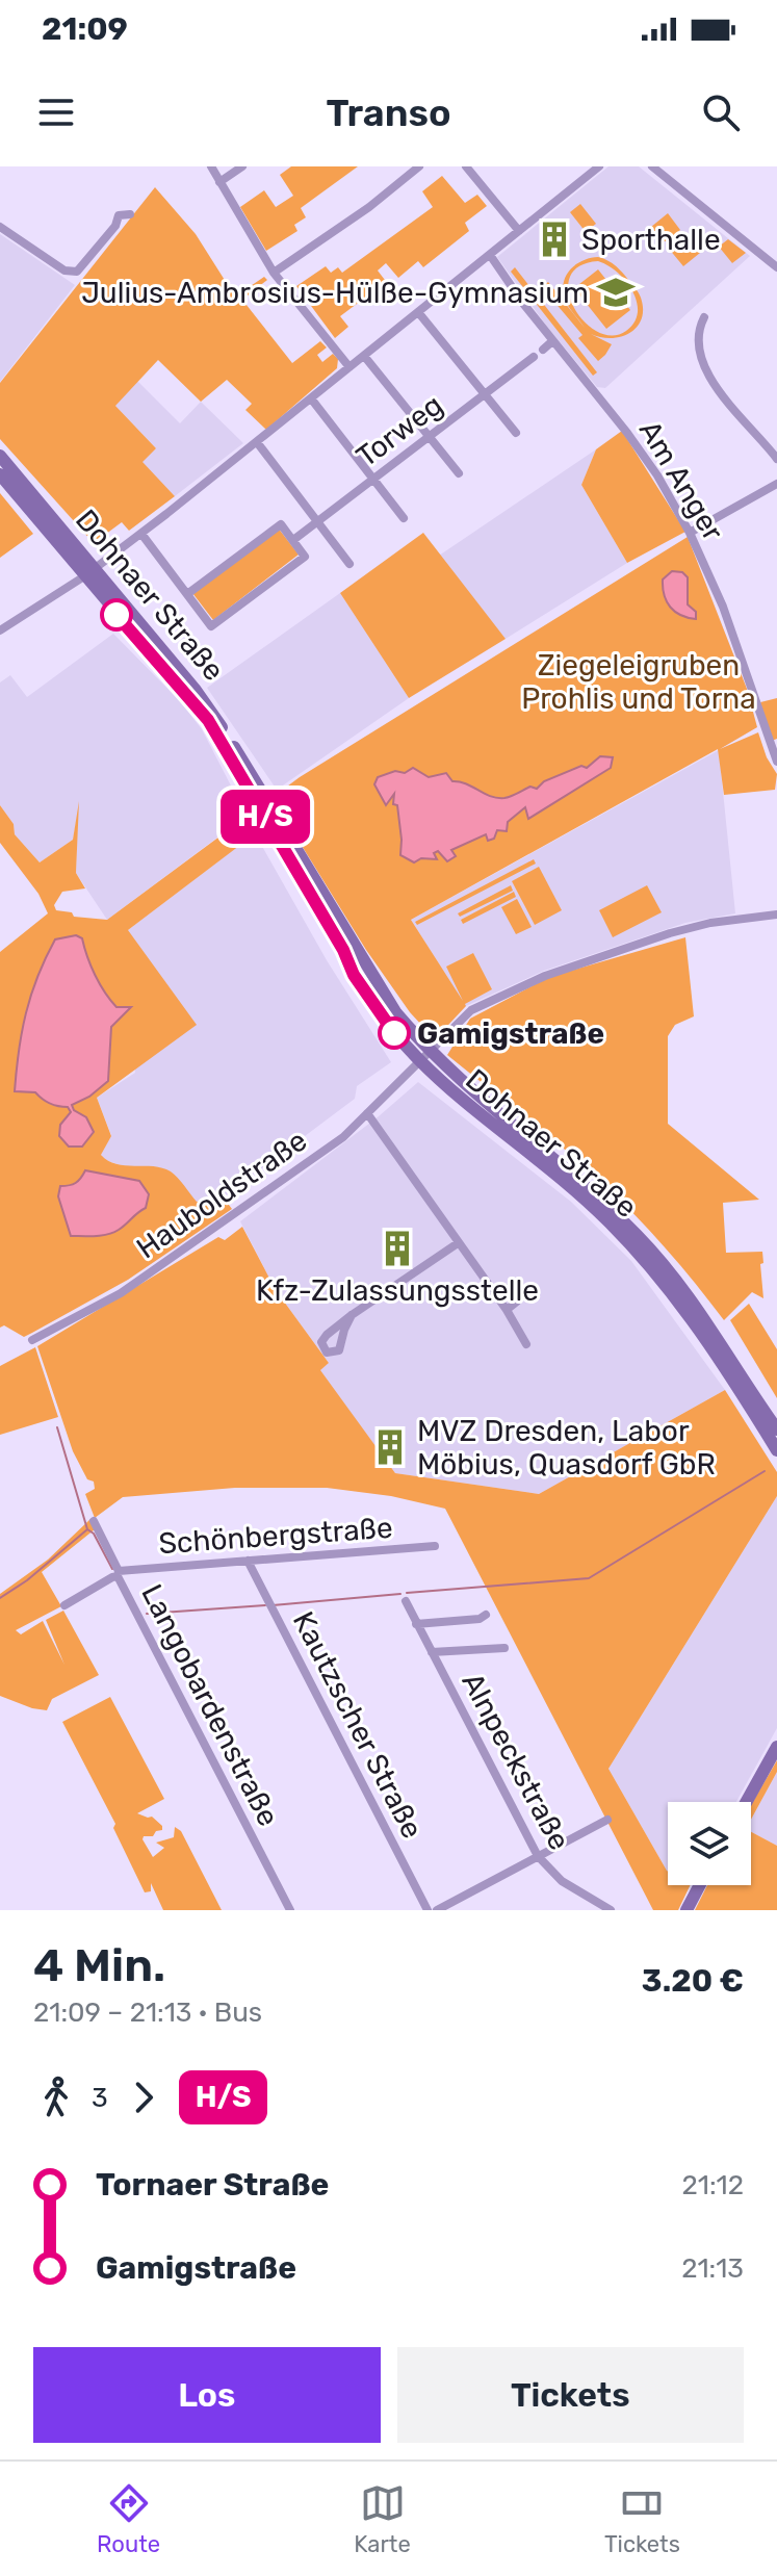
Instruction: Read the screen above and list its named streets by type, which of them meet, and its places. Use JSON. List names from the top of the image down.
{
  "streets": {
    "main road": ["Dohnaer Straße"],
    "street": [
      "Torweg",
      "Am Anger",
      "Hauboldstraße",
      "Schönbergstraße",
      "Langobardenstraße",
      "Kautzscher Straße",
      "Alnpeckstraße"
    ]
  },
  "crossings": [
    ["Dohnaer Straße", "Hauboldstraße"],
    ["Schönbergstraße", "Langobardenstraße"],
    ["Schönbergstraße", "Kautzscher Straße"]
  ],
  "parks": ["Ziegeleigruben Prohlis und Torna"],
  "places": {
    "building": ["Sporthalle", "Kfz-Zulassungsstelle", "MVZ Dresden, Labor Möbius, Quasdorf GbR"],
    "school or university": ["Julius-Ambrosius-Hülße-Gymnasium"],
    "other": ["Gamigstraße"]
  },
  "lines": ["bus line H/S"],
  "page": {
    "status": "21:09",
    "header": "Transo",
    "on_map": "H/S",
    "heading": ["4 Min.", "21:09 – 21:13 · Bus", "3.20 €"],
    "legs": ["3", "H/S"],
    "list": [
      {
        "name": "Tornaer Straße",
        "value": "21:12"
      },
      {
        "name": "Gamigstraße",
        "value": "21:13"
      }
    ],
    "buttons": ["Los", "Tickets"],
    "tabs": ["Route", "Karte", "Tickets"]
  }
}
